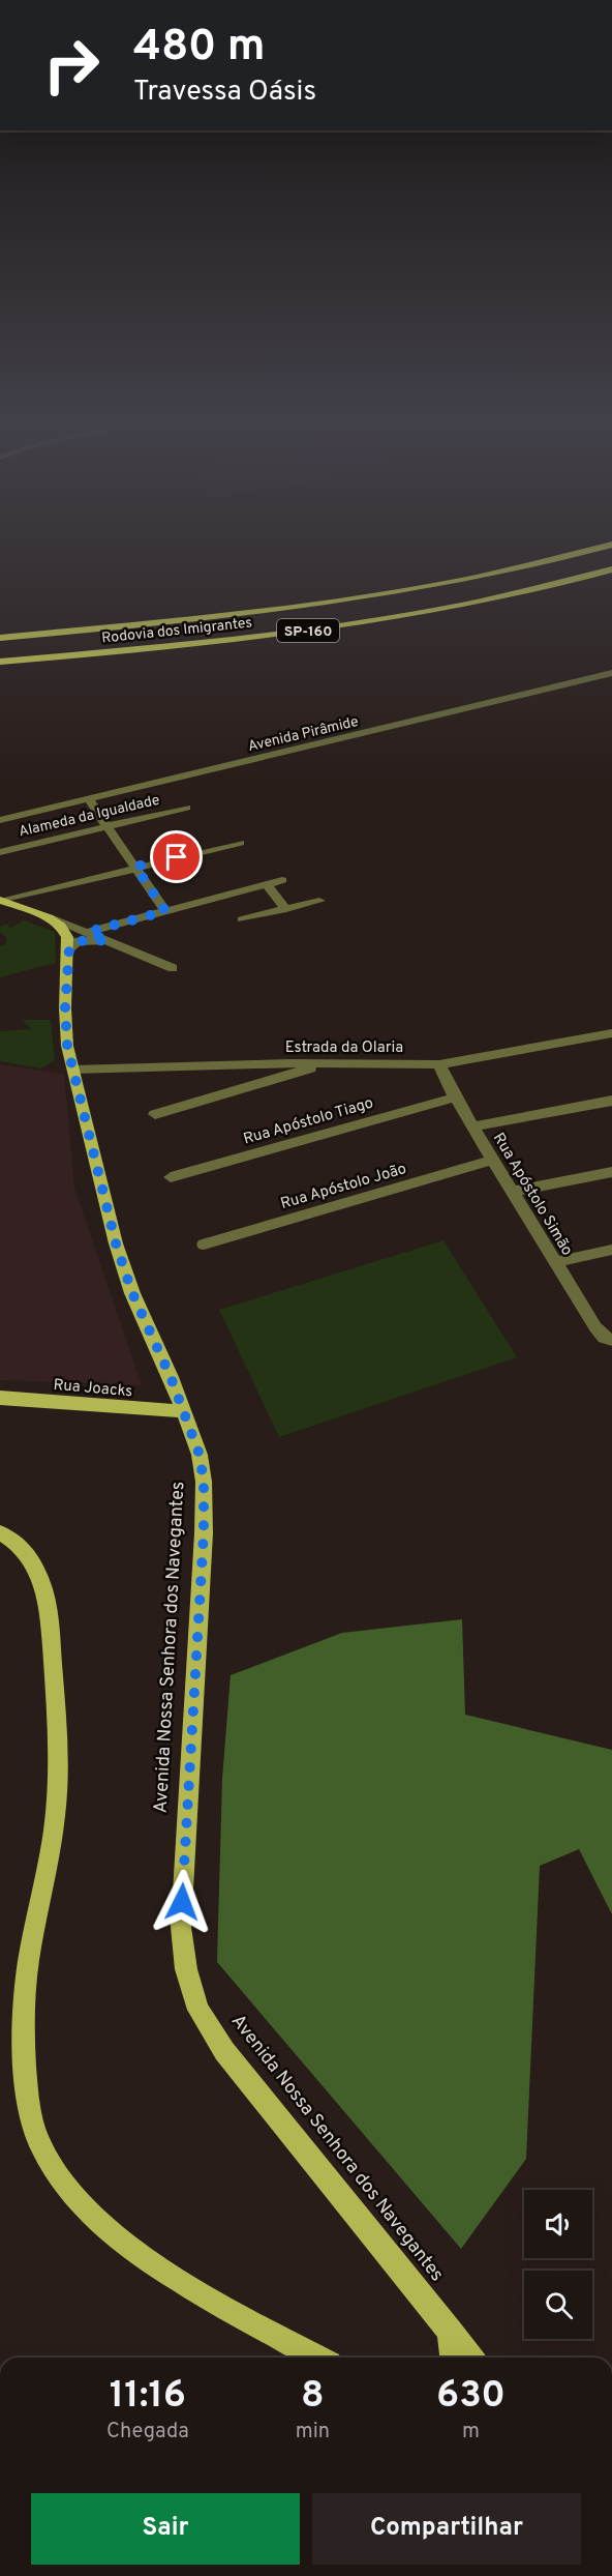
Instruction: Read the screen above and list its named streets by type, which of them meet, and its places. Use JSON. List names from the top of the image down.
{
  "streets": {
    "highway": ["Rodovia dos Imigrantes", "SP-160"],
    "main road": ["Rua Joacks", "Avenida Nossa Senhora dos Navegantes"],
    "street": [
      "Avenida Pirâmide",
      "Alameda da Igualdade",
      "Estrada da Olaria",
      "Rua Apóstolo Tiago",
      "Rua Apóstolo João",
      "Rua Apóstolo Simão"
    ]
  },
  "crossings": [
    ["Estrada da Olaria", "Rua Apóstolo Simão"],
    ["Estrada da Olaria", "Avenida Nossa Senhora dos Navegantes"],
    ["Rua Apóstolo Tiago", "Rua Apóstolo Simão"],
    ["Rua Apóstolo João", "Rua Apóstolo Simão"],
    ["Rua Joacks", "Avenida Nossa Senhora dos Navegantes"]
  ],
  "page": {
    "turn": ["480 m", "Travessa Oásis"],
    "eta": [
      "11:16",
      "Chegada",
      "8",
      "min",
      "630",
      "m"
    ],
    "buttons": ["Sair", "Compartilhar"]
  }
}
